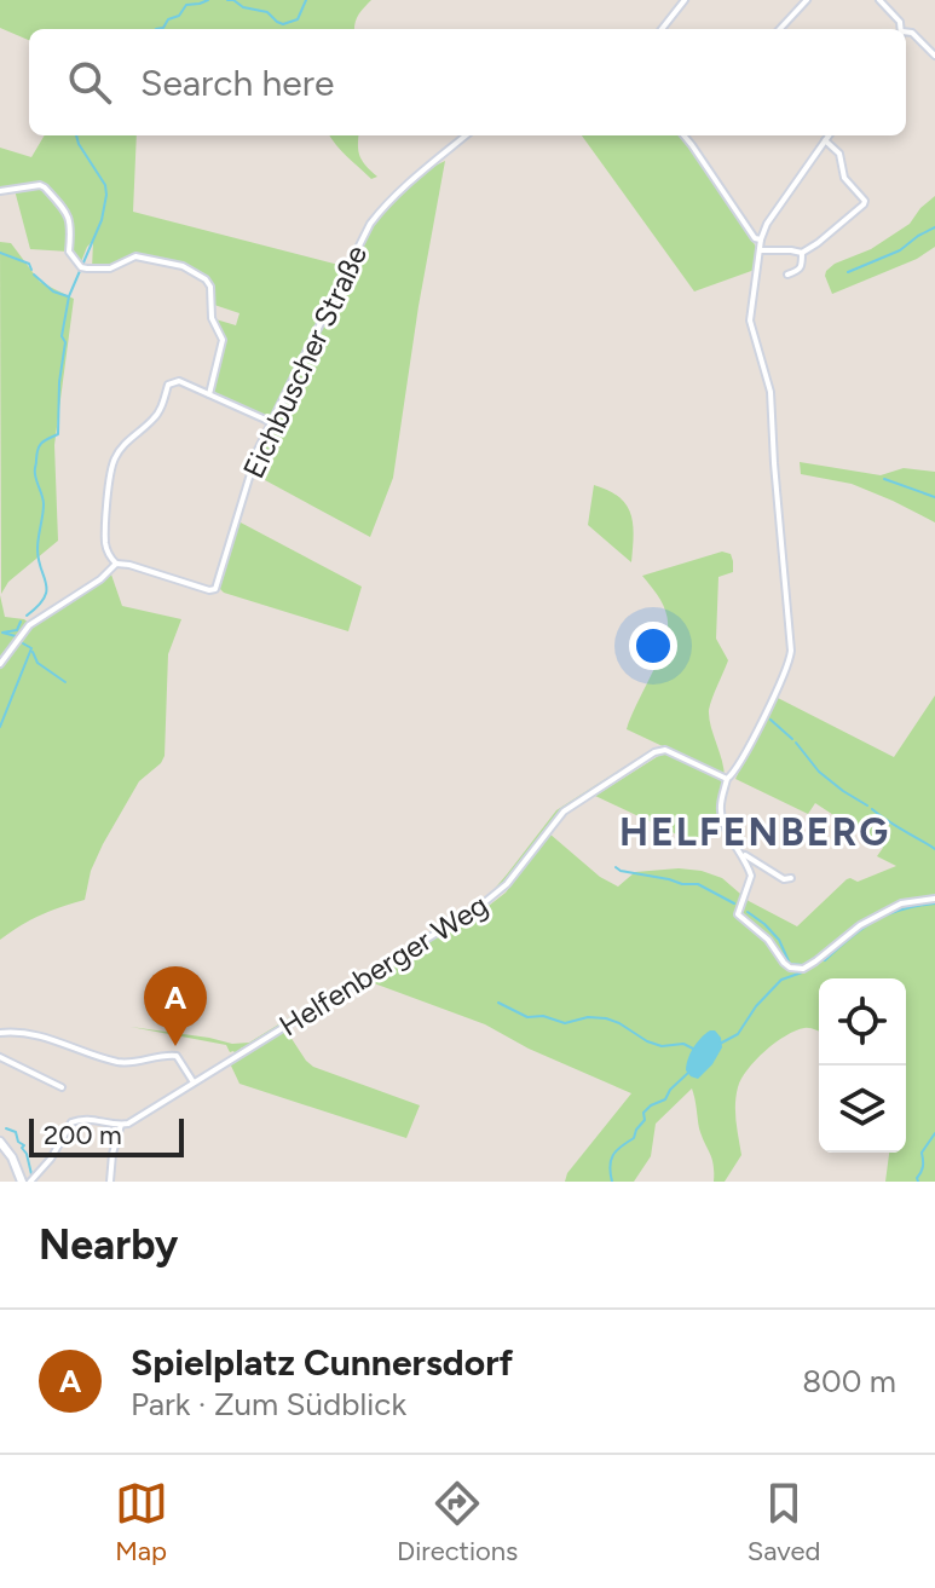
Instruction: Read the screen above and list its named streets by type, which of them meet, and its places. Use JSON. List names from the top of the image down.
{
  "streets": {
    "street": ["Eichbuscher Straße", "Helfenberger Weg"]
  },
  "districts": ["HELFENBERG"],
  "scale_bar": "200 m",
  "page": {
    "search": "Search here",
    "pins": "A",
    "scale": "200 m",
    "heading": "Nearby",
    "list": [
      {
        "mark": "A",
        "name": "Spielplatz Cunnersdorf",
        "note": "Park · Zum Südblick",
        "value": "800 m"
      }
    ],
    "nav": ["Map", "Directions", "Saved"]
  }
}
